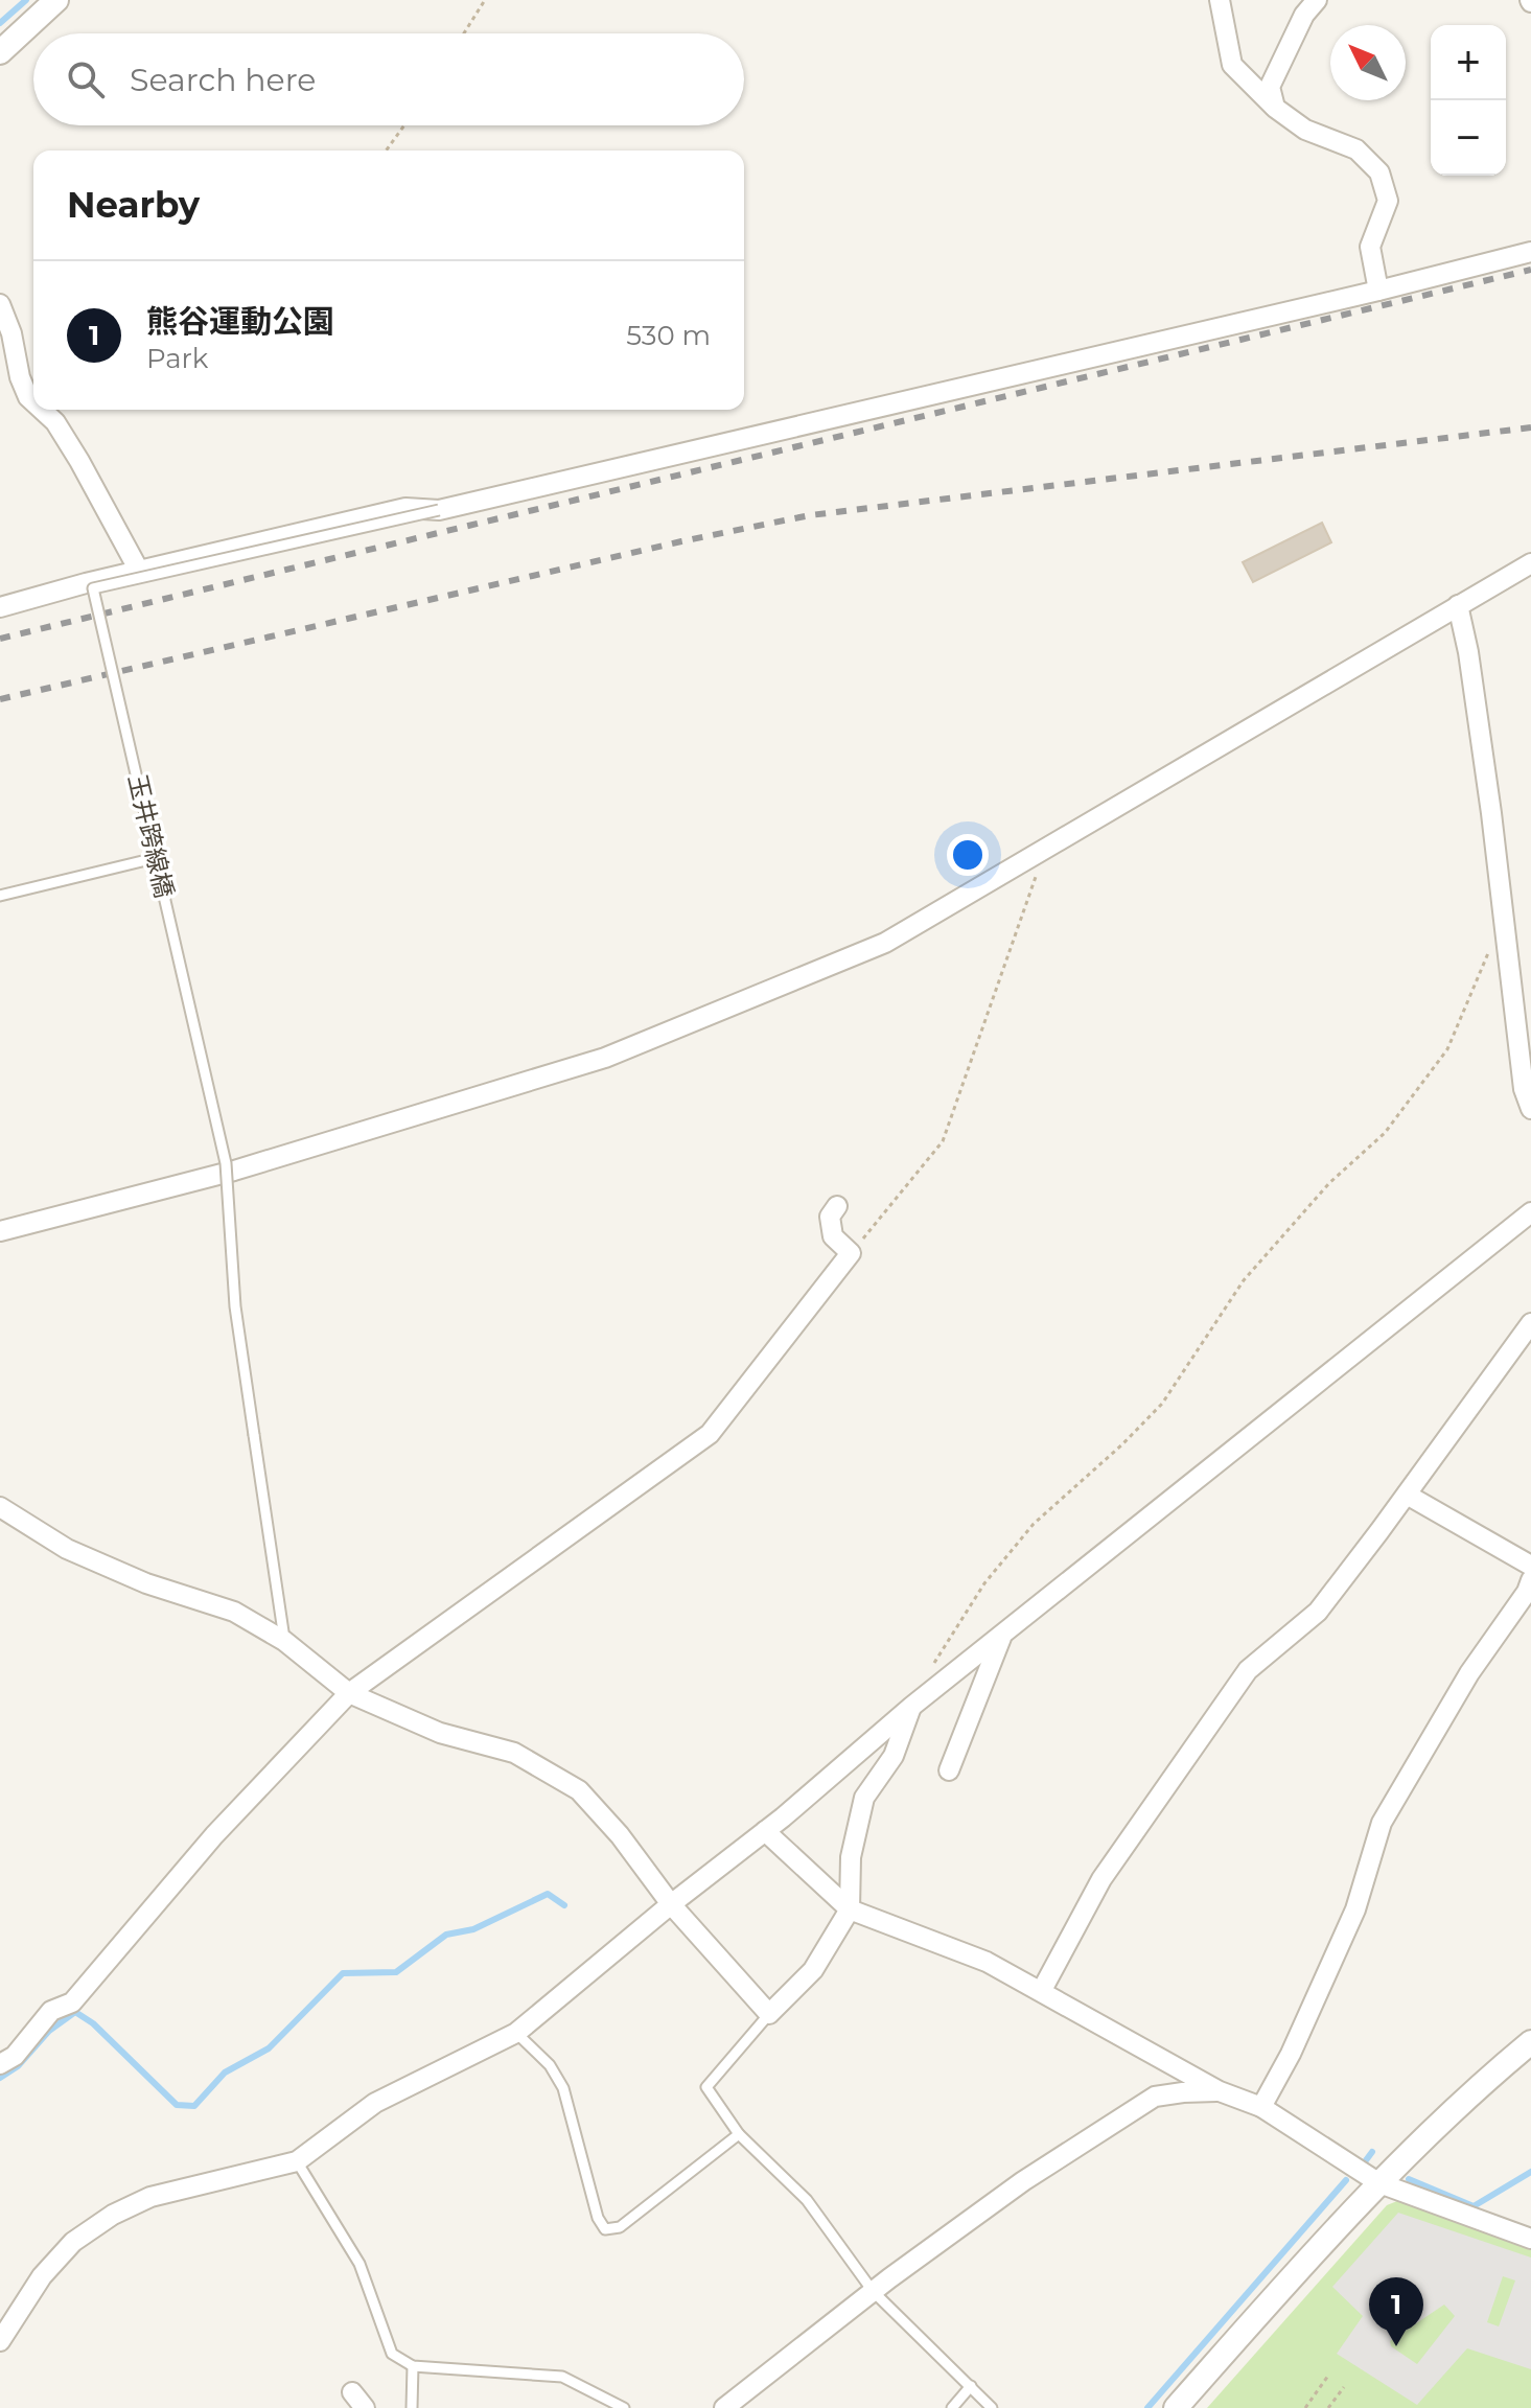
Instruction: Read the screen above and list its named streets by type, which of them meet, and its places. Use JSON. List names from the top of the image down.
{
  "streets": {
    "lane": ["玉井跨線橋"]
  },
  "north": "top left",
  "page": {
    "map_buttons": ["+", "−"],
    "search": "Search here",
    "heading": "Nearby",
    "list": [
      {
        "mark": "1",
        "name": "熊谷運動公園",
        "note": "Park",
        "value": "530 m"
      }
    ],
    "pins": "1"
  }
}
